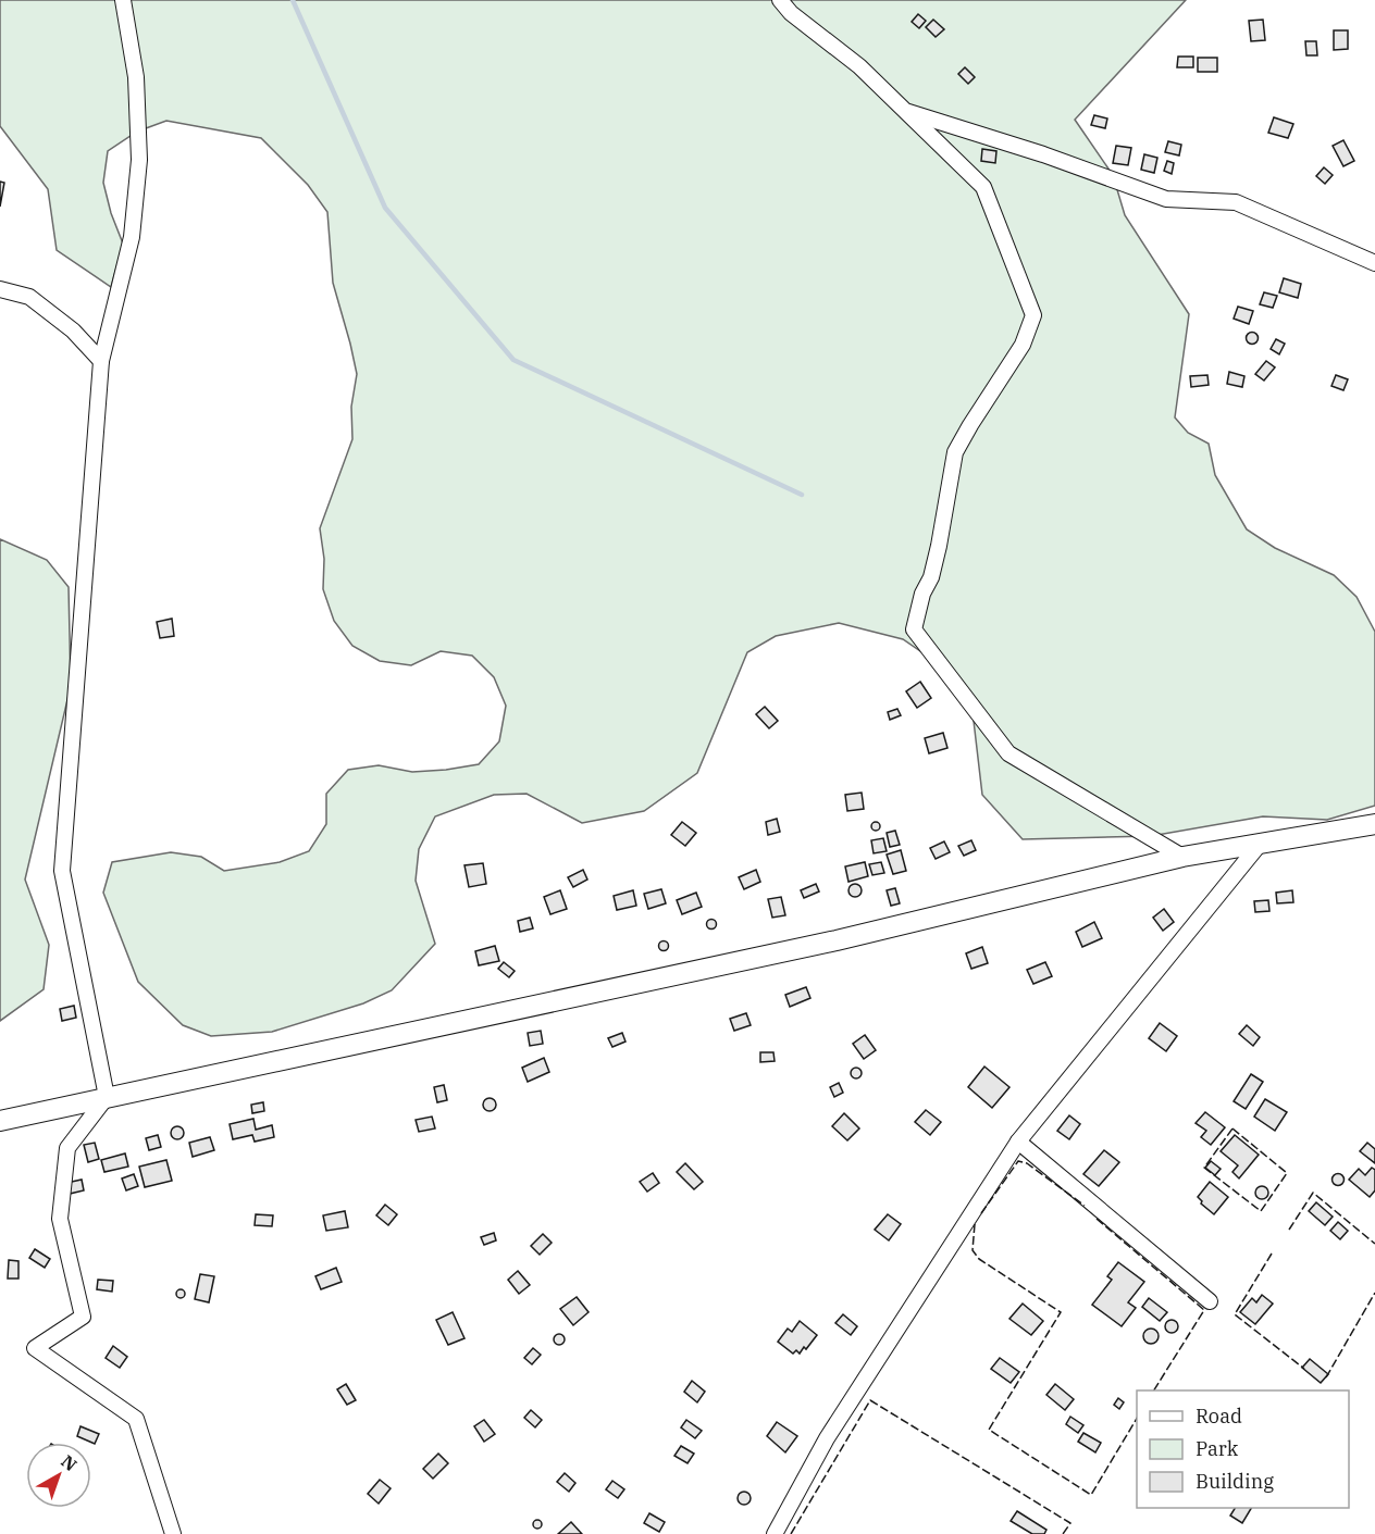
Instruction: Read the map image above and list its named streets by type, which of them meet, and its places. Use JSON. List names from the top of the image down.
{
  "legend": ["Road", "Park", "Building"],
  "north": "top right"
}
